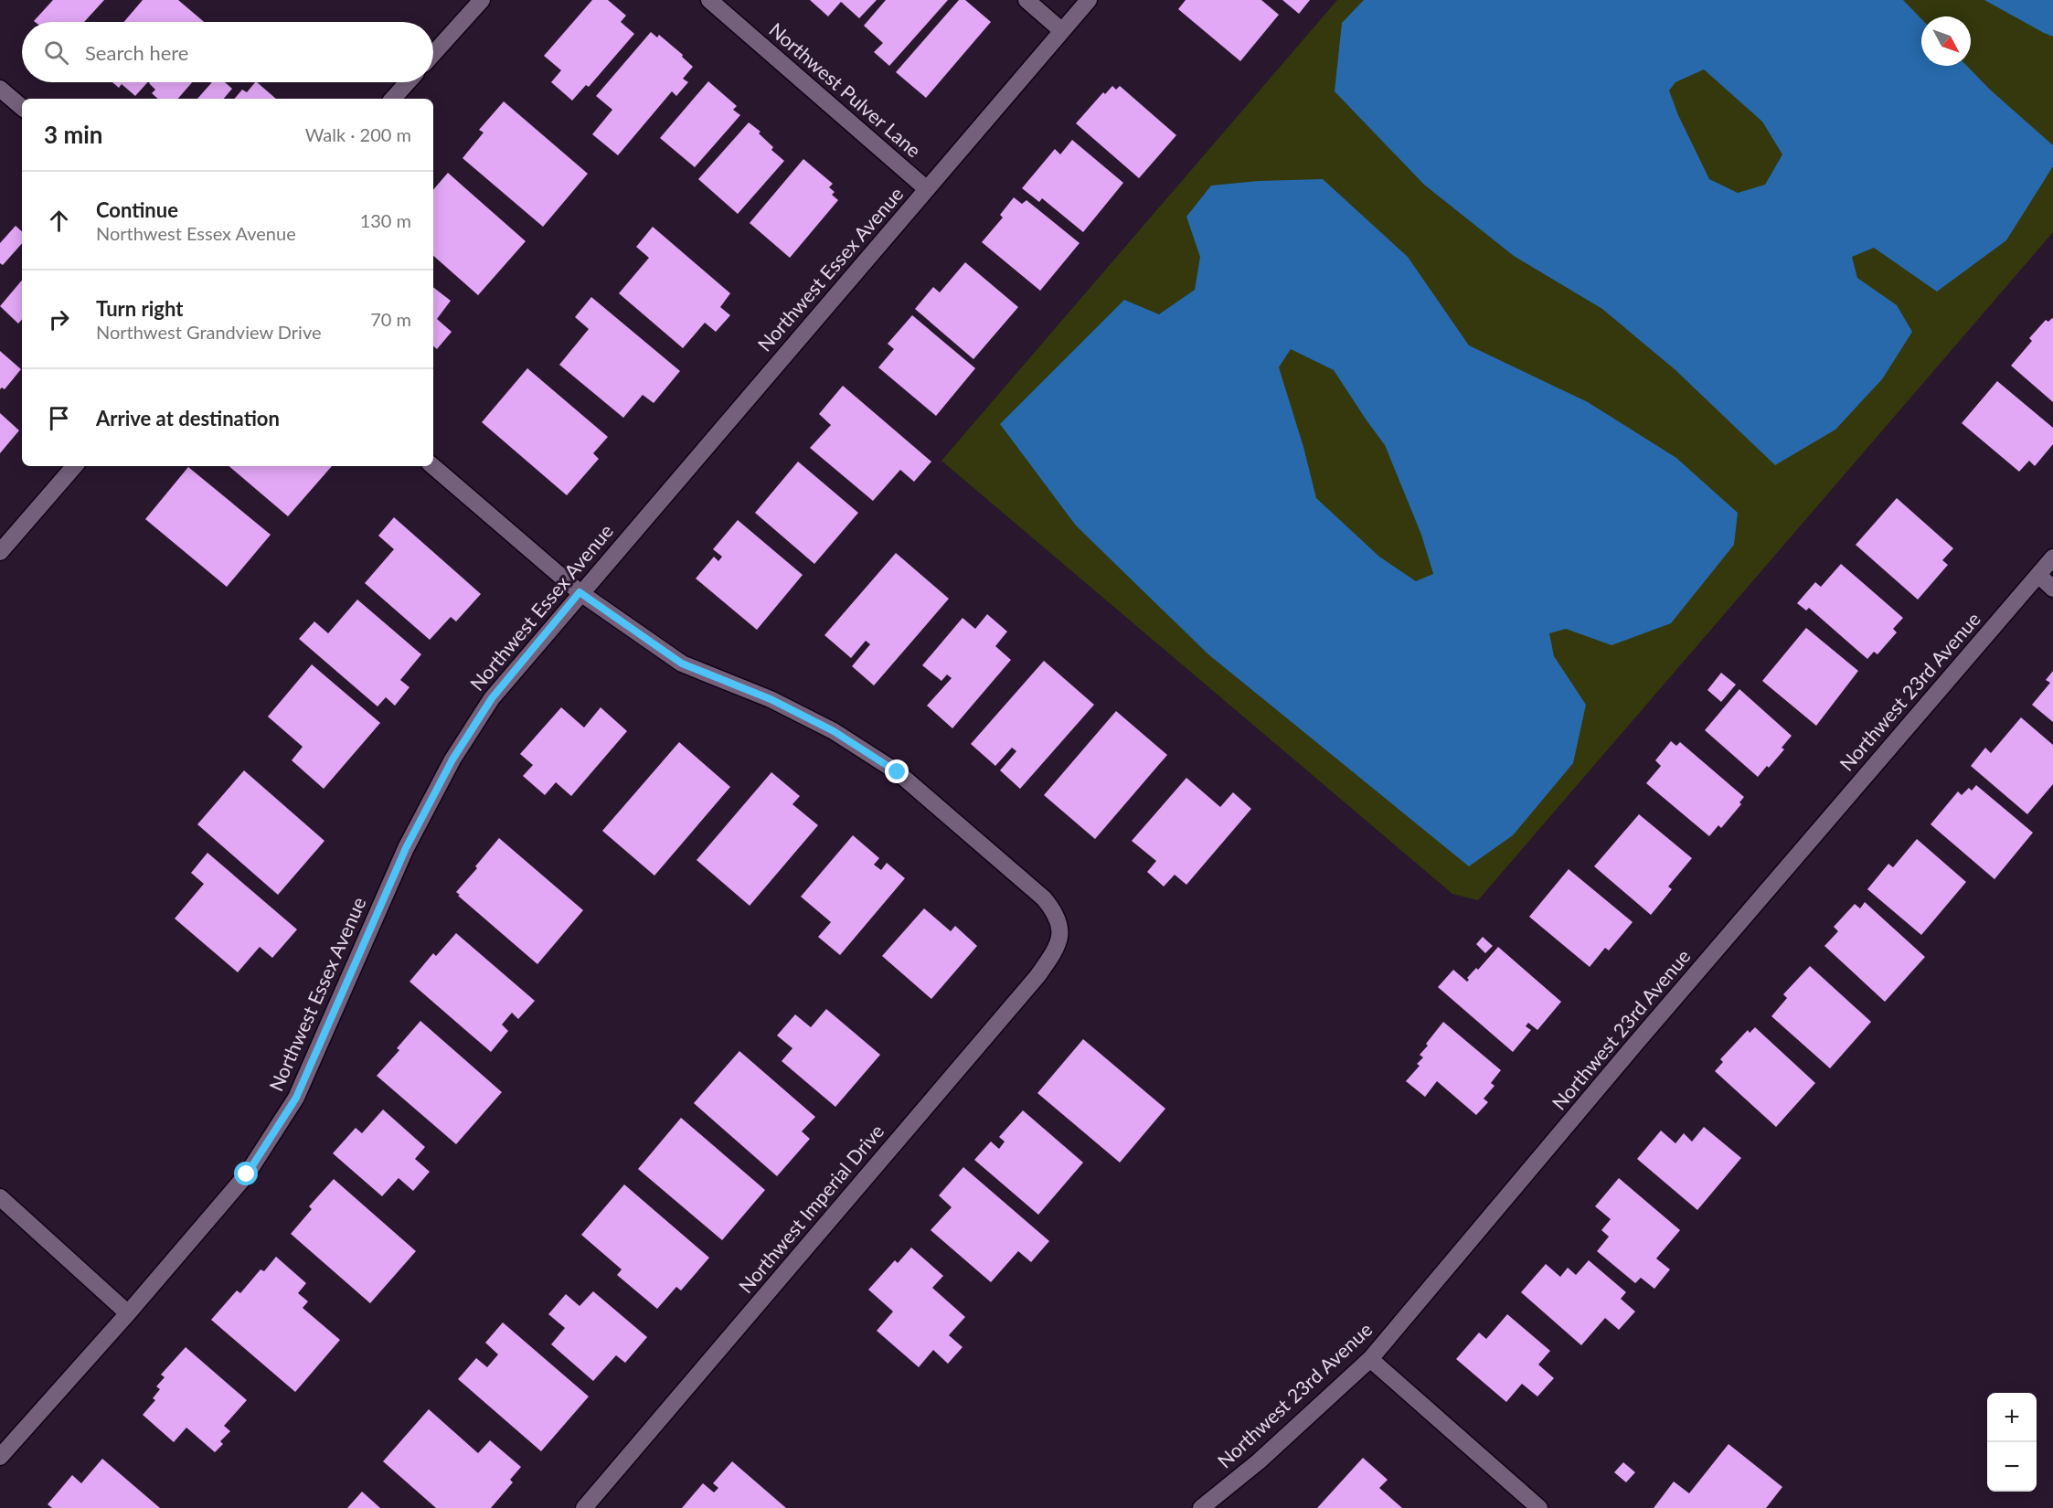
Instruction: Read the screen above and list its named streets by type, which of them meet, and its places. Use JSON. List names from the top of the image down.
{
  "streets": {
    "street": [
      "Northwest Pulver Lane",
      "Northwest Essex Avenue",
      "Northwest 23rd Avenue",
      "Northwest Imperial Drive"
    ]
  },
  "crossings": [
    ["Northwest Pulver Lane", "Northwest Essex Avenue"],
    ["Northwest Essex Avenue", "Northwest Imperial Drive"]
  ],
  "north": "bottom right",
  "page": {
    "search": "Search here",
    "heading": ["3 min", "Walk · 200 m"],
    "list": [
      ["Continue", "Northwest Essex Avenue", "130 m"],
      ["Turn right", "Northwest Grandview Drive", "70 m"],
      "Arrive at destination"
    ],
    "map_buttons": ["+", "−"]
  }
}
